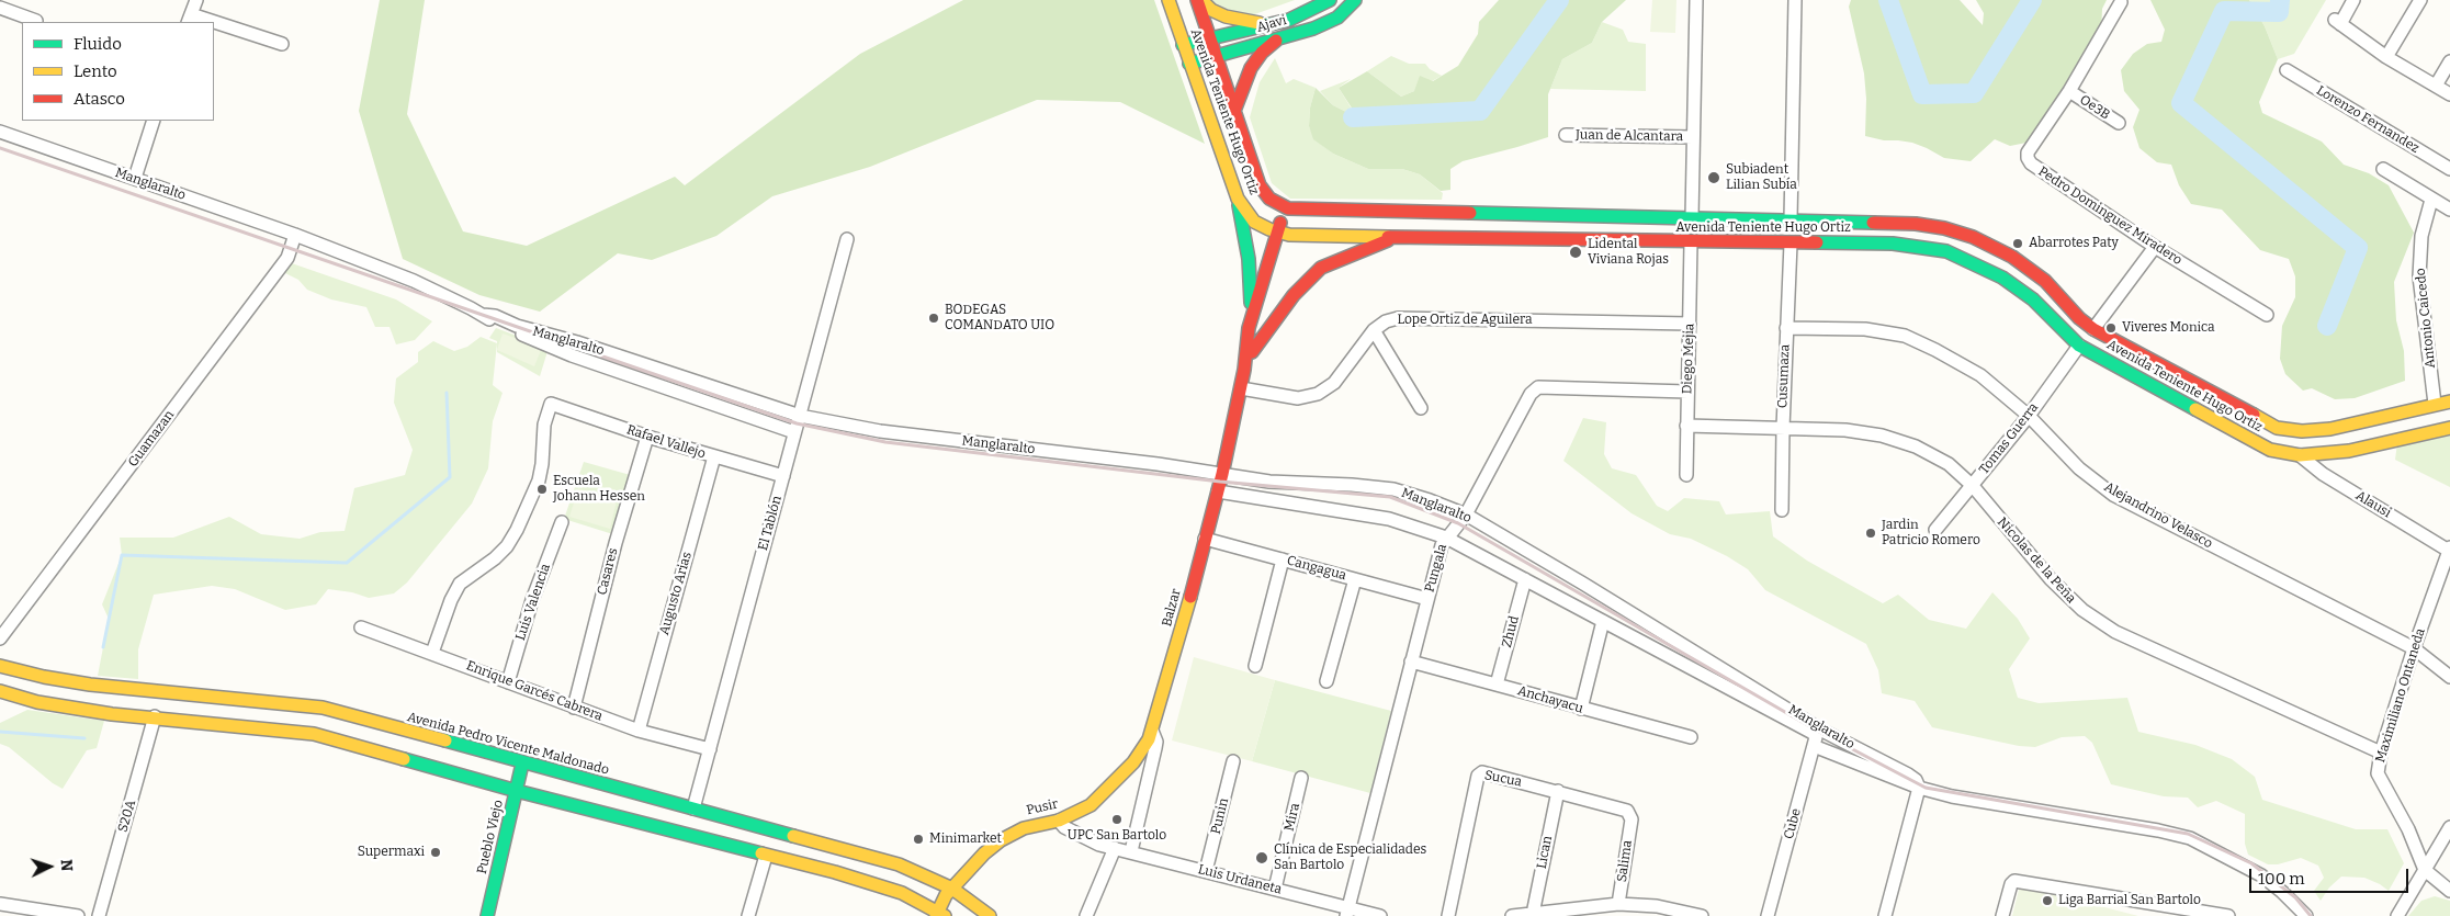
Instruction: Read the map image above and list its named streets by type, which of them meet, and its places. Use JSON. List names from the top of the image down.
{
  "streets": {
    "main road": [
      "Ajavi",
      "Avenida Teniente Hugo Ortiz",
      "Balzar",
      "Avenida Pedro Vicente Maldonado",
      "Pusir",
      "Pueblo Viejo"
    ],
    "street": [
      "Oe3B",
      "Lorenzo Fernandez",
      "Juan de Alcantara",
      "Manglaralto",
      "Pedro Dominguez Miradero",
      "Antonio Caicedo",
      "Lope Ortiz de Aguilera",
      "Diego Mejia",
      "Cusumaza",
      "Guamazan",
      "Tomas Guerra",
      "Rafael Vallejo",
      "Alausi",
      "Alejandrino Velasco",
      "El Tablón",
      "Nicolas de la Peña",
      "Cangagua",
      "Pungala",
      "Casares",
      "Augusto Arias",
      "Luis Valencia",
      "Zhud",
      "Enrique Garcés Cabrera",
      "Maximiliano Ontaneda",
      "Anchayacu",
      "Sucua",
      "S20A",
      "Punin",
      "Mira",
      "Cube",
      "Lican",
      "Salima",
      "Luis Urdaneta"
    ]
  },
  "crossings": [
    ["Ajavi", "Avenida Teniente Hugo Ortiz"],
    ["Oe3B", "Pedro Dominguez Miradero"],
    ["Avenida Teniente Hugo Ortiz", "Antonio Caicedo"],
    ["Avenida Teniente Hugo Ortiz", "Diego Mejia"],
    ["Avenida Teniente Hugo Ortiz", "Cusumaza"],
    ["Avenida Teniente Hugo Ortiz", "Tomas Guerra"],
    ["Avenida Teniente Hugo Ortiz", "Alausi"],
    ["Avenida Teniente Hugo Ortiz", "Balzar"],
    ["Manglaralto", "Guamazan"],
    ["Manglaralto", "El Tablón"],
    ["Manglaralto", "Pungala"],
    ["Manglaralto", "Balzar"],
    ["Manglaralto", "Zhud"],
    ["Manglaralto", "Cube"],
    ["Lope Ortiz de Aguilera", "Diego Mejia"],
    ["Lope Ortiz de Aguilera", "Balzar"],
    ["Diego Mejia", "Nicolas de la Peña"],
    ["Diego Mejia", "Pungala"],
    ["Cusumaza", "Alejandrino Velasco"],
    ["Cusumaza", "Nicolas de la Peña"],
    ["Tomas Guerra", "Alejandrino Velasco"],
    ["Tomas Guerra", "Nicolas de la Peña"],
    ["Rafael Vallejo", "El Tablón"],
    ["Rafael Vallejo", "Casares"],
    ["Rafael Vallejo", "Augusto Arias"],
    ["Rafael Vallejo", "Enrique Garcés Cabrera"],
    ["Alausi", "Maximiliano Ontaneda"],
    ["Alejandrino Velasco", "Maximiliano Ontaneda"],
    ["El Tablón", "Enrique Garcés Cabrera"],
    ["El Tablón", "Avenida Pedro Vicente Maldonado"],
    ["Nicolas de la Peña", "Maximiliano Ontaneda"],
    ["Cangagua", "Pungala"],
    ["Cangagua", "Balzar"],
    ["Pungala", "Anchayacu"],
    ["Pungala", "Luis Urdaneta"],
    ["Casares", "Enrique Garcés Cabrera"],
    ["Augusto Arias", "Enrique Garcés Cabrera"],
    ["Luis Valencia", "Enrique Garcés Cabrera"],
    ["Balzar", "Pusir"],
    ["Balzar", "Luis Urdaneta"],
    ["Zhud", "Anchayacu"],
    ["Avenida Pedro Vicente Maldonado", "Pusir"],
    ["Avenida Pedro Vicente Maldonado", "Pueblo Viejo"],
    ["Sucua", "Lican"],
    ["Sucua", "Salima"],
    ["Pusir", "Luis Urdaneta"],
    ["Punin", "Luis Urdaneta"],
    ["Mira", "Luis Urdaneta"]
  ],
  "places": [
    "Subiadent Lilian Subía",
    "Abarrotes Paty",
    "Lidental Viviana Rojas",
    "BODEGAS COMANDATO UIO",
    "Viveres Monica",
    "Escuela Johann Hessen",
    "Jardin Patricio Romero",
    "UPC San Bartolo",
    "Minimarket",
    "Supermaxi",
    "Clínica de Especialidades San Bartolo",
    "Liga Barrial San Bartolo"
  ],
  "legend": ["Fluido", "Lento", "Atasco"],
  "scale_bar": "100 m",
  "north": "right"
}
